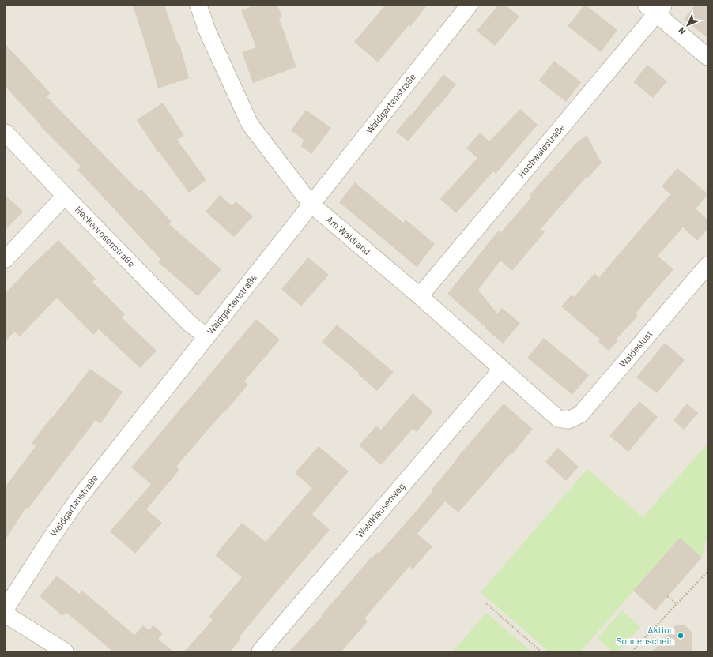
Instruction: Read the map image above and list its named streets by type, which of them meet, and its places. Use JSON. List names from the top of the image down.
{
  "streets": {
    "street": [
      "Waldgartenstraße",
      "Hochwaldstraße",
      "Am Waldrand",
      "Heckenrosenstraße",
      "Waldeslust",
      "Waldklausenweg"
    ]
  },
  "crossings": [
    ["Waldgartenstraße", "Am Waldrand"],
    ["Waldgartenstraße", "Heckenrosenstraße"],
    ["Hochwaldstraße", "Am Waldrand"],
    ["Am Waldrand", "Waldeslust"],
    ["Am Waldrand", "Waldklausenweg"]
  ],
  "places": ["Aktion Sonnenschein"],
  "north": "bottom left"
}
